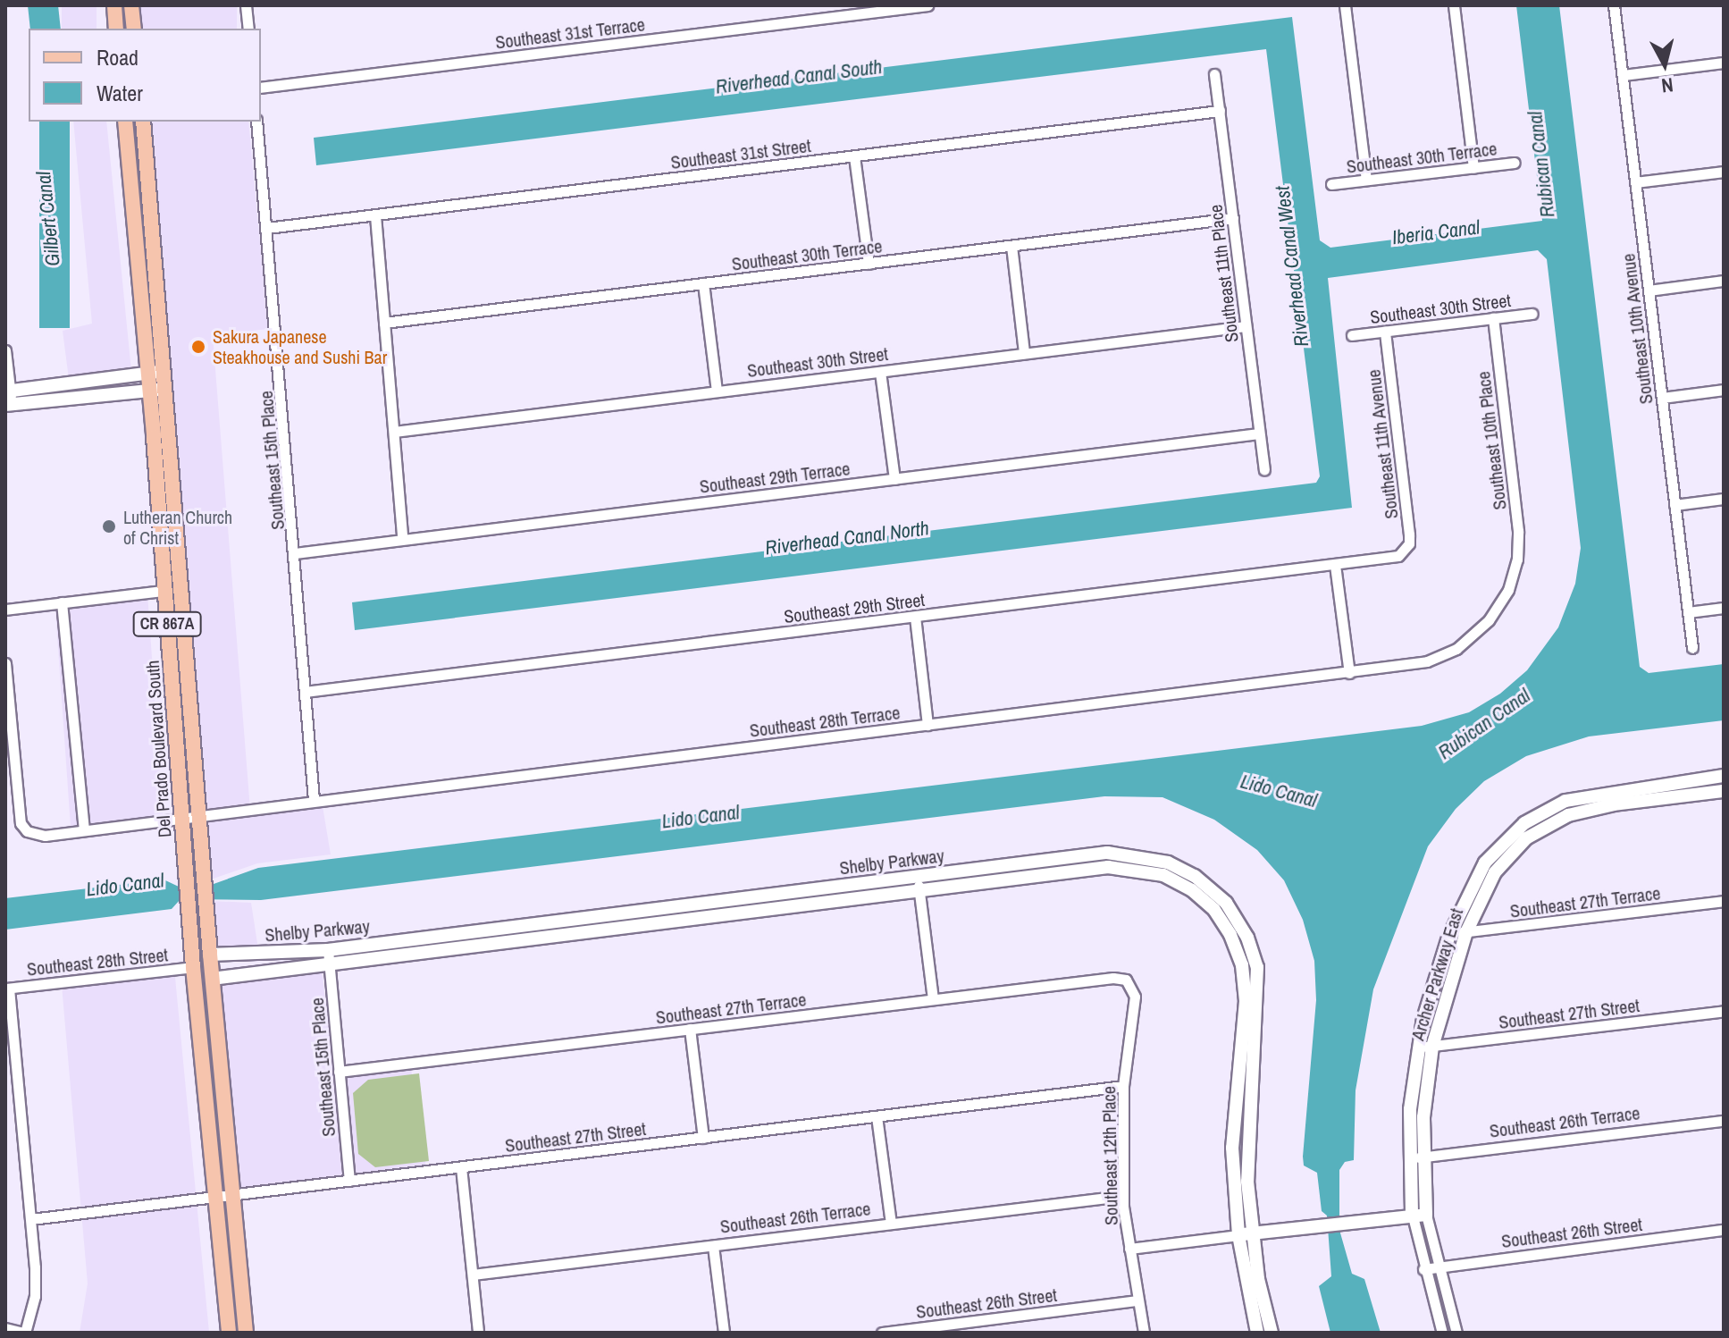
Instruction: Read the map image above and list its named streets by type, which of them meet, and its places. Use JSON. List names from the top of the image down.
{
  "streets": {
    "main road": ["CR 867A", "Del Prado Boulevard South"],
    "street": [
      "Southeast 31st Terrace",
      "Southeast 31st Street",
      "Southeast 30th Terrace",
      "Southeast 11th Place",
      "Southeast 30th Street",
      "Southeast 10th Avenue",
      "Southeast 10th Place",
      "Southeast 11th Avenue",
      "Southeast 15th Place",
      "Southeast 29th Terrace",
      "Southeast 29th Street",
      "Southeast 28th Terrace",
      "Shelby Parkway",
      "Southeast 27th Terrace",
      "Southeast 28th Street",
      "Archer Parkway East",
      "Southeast 27th Street",
      "Southeast 26th Terrace",
      "Southeast 12th Place",
      "Southeast 26th Street"
    ]
  },
  "crossings": [
    ["Southeast 31st Street", "Southeast 11th Place"],
    ["Southeast 31st Street", "Southeast 15th Place"],
    ["Southeast 30th Terrace", "Southeast 11th Place"],
    ["Southeast 11th Place", "Southeast 30th Street"],
    ["Southeast 11th Place", "Southeast 29th Terrace"],
    ["Southeast 30th Street", "Southeast 10th Place"],
    ["Southeast 30th Street", "Southeast 11th Avenue"],
    ["Southeast 10th Place", "Southeast 28th Terrace"],
    ["Southeast 11th Avenue", "Southeast 29th Street"],
    ["Southeast 15th Place", "Southeast 29th Terrace"],
    ["Southeast 15th Place", "Southeast 29th Street"],
    ["Southeast 15th Place", "Southeast 28th Terrace"],
    ["Southeast 15th Place", "Shelby Parkway"],
    ["Southeast 15th Place", "Southeast 27th Terrace"],
    ["Southeast 15th Place", "Southeast 27th Street"],
    ["Southeast 28th Terrace", "Del Prado Boulevard South"],
    ["Del Prado Boulevard South", "Shelby Parkway"],
    ["Del Prado Boulevard South", "Southeast 28th Street"],
    ["Del Prado Boulevard South", "Southeast 27th Street"],
    ["Southeast 27th Terrace", "Archer Parkway East"],
    ["Southeast 27th Terrace", "Southeast 12th Place"],
    ["Archer Parkway East", "Southeast 27th Street"],
    ["Archer Parkway East", "Southeast 26th Terrace"],
    ["Southeast 27th Street", "Southeast 12th Place"],
    ["Southeast 26th Terrace", "Southeast 12th Place"],
    ["Southeast 12th Place", "Southeast 26th Street"]
  ],
  "water": [
    "Riverhead Canal South",
    "Rubican Canal",
    "Gilbert Canal",
    "Iberia Canal",
    "Riverhead Canal West",
    "Riverhead Canal North",
    "Lido Canal"
  ],
  "places": ["Sakura Japanese Steakhouse and Sushi Bar", "Lutheran Church of Christ"],
  "legend": ["Road", "Water"],
  "north": "bottom"
}
